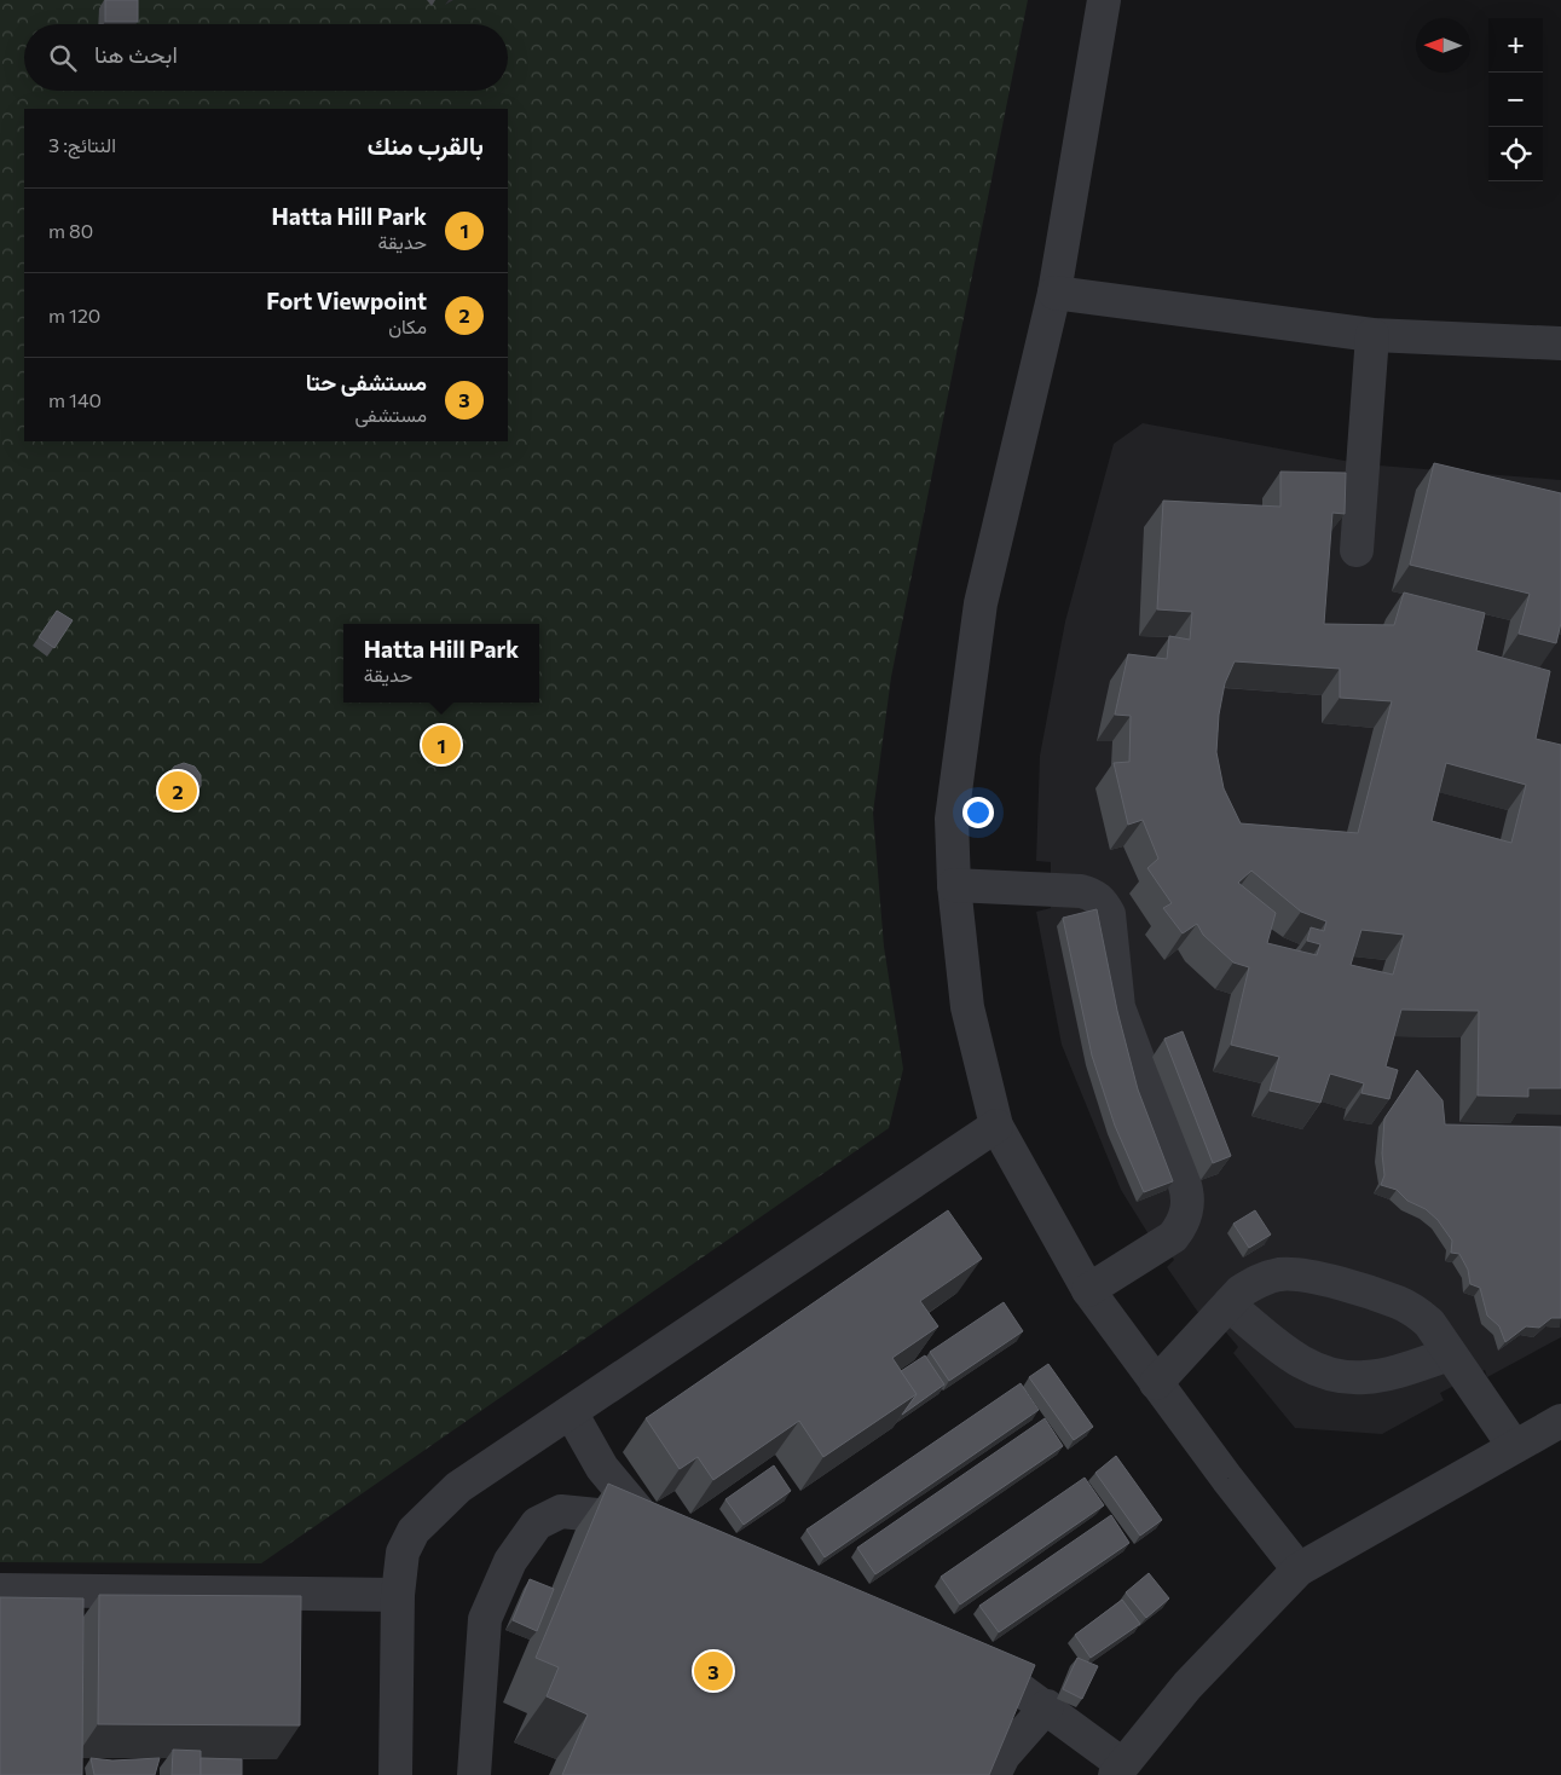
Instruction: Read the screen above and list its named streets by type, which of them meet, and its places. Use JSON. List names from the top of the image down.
{
  "north": "left",
  "page": {
    "map_buttons": ["+", "−"],
    "search": "ابحث هنا",
    "heading": ["بالقرب منك", "النتائج: 3"],
    "list": [
      {
        "mark": "1",
        "name": "Hatta Hill Park",
        "note": "حديقة",
        "value": "80 m"
      },
      {
        "mark": "2",
        "name": "Fort Viewpoint",
        "note": "مكان",
        "value": "120 m"
      },
      {
        "mark": "3",
        "name": "مستشفى حتا",
        "note": "مستشفى",
        "value": "140 m"
      }
    ],
    "popup": ["Hatta Hill Park", "حديقة"],
    "pins": ["1", "2", "3"]
  }
}
